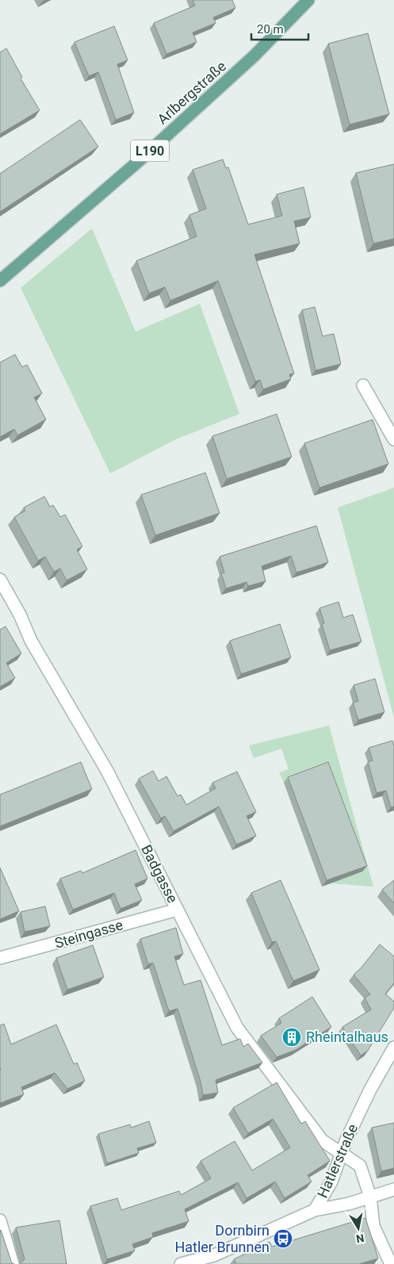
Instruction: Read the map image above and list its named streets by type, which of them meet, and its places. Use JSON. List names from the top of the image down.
{
  "streets": {
    "main road": ["Arlbergstraße", "L190"],
    "street": ["Badgasse", "Steingasse", "Hatlerstraße"]
  },
  "crossings": [
    ["Badgasse", "Steingasse"],
    ["Badgasse", "Hatlerstraße"]
  ],
  "places": {
    "building": ["Rheintalhaus"],
    "bus stop": ["Dornbirn Hatler Brunnen"]
  },
  "scale_bar": "20 m",
  "north": "bottom"
}
